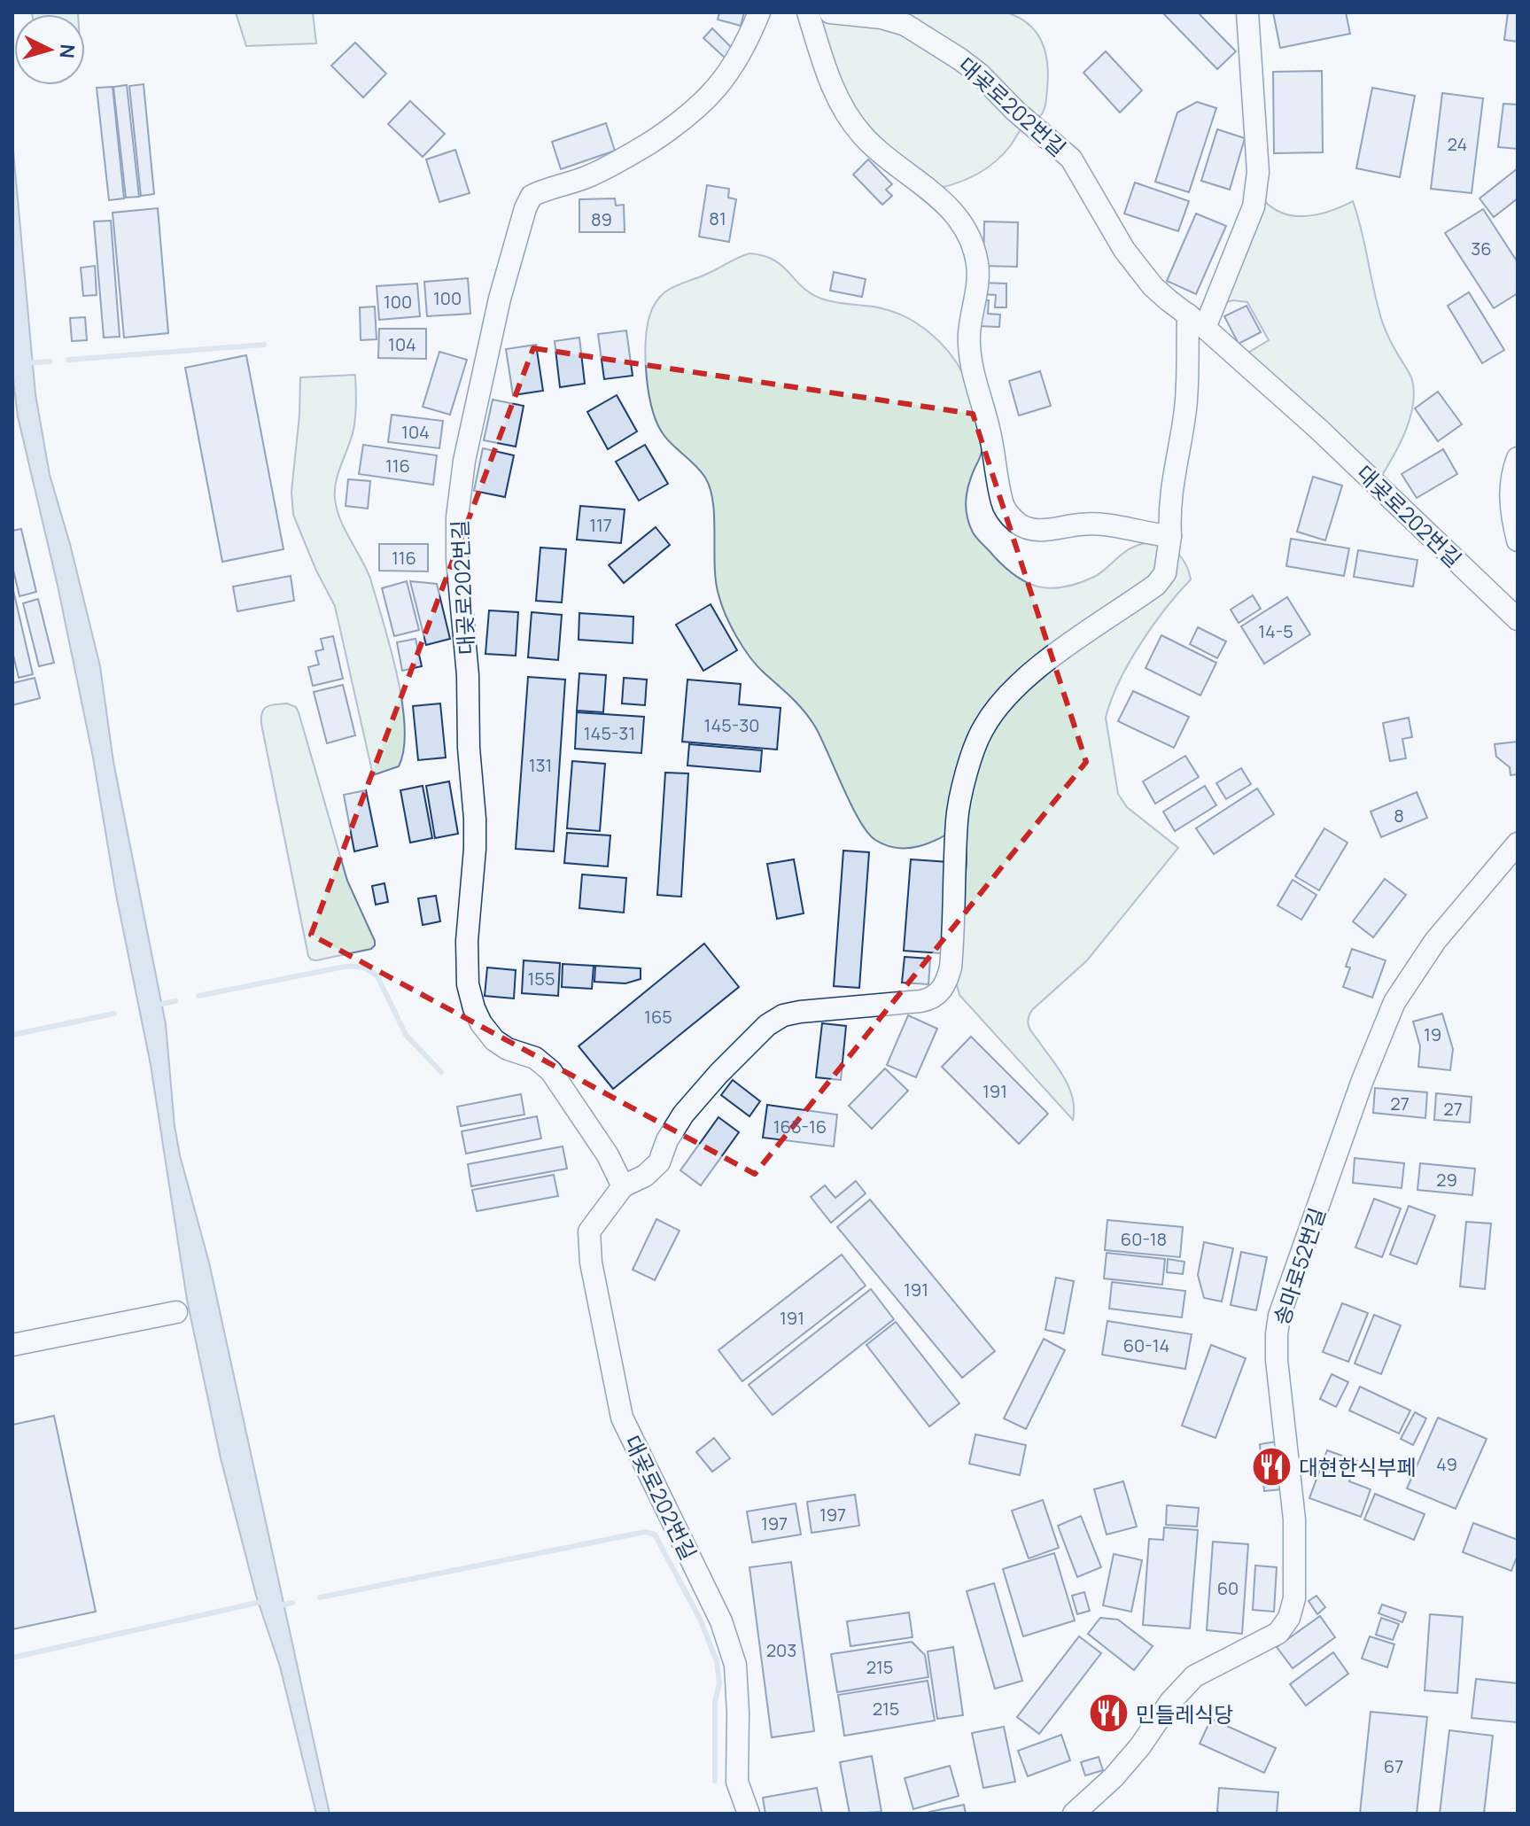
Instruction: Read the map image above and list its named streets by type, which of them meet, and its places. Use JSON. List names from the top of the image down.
{
  "streets": {
    "street": ["대곶로202번길", "송마로52번길"]
  },
  "places": {
    "restaurant": ["대현한식부페", "민들레식당"]
  },
  "house_numbers": [
    "24",
    "81",
    "89",
    "36",
    "100",
    "100",
    "104",
    "104",
    "116",
    "117",
    "116",
    "14-5",
    "145-30",
    "145-31",
    "131",
    "8",
    "155",
    "165",
    "19",
    "191",
    "27",
    "27",
    "165-16",
    "29",
    "60-18",
    "191",
    "191",
    "60-14",
    "49",
    "197",
    "197",
    "60",
    "203",
    "215",
    "215",
    "67"
  ],
  "north": "right"
}
